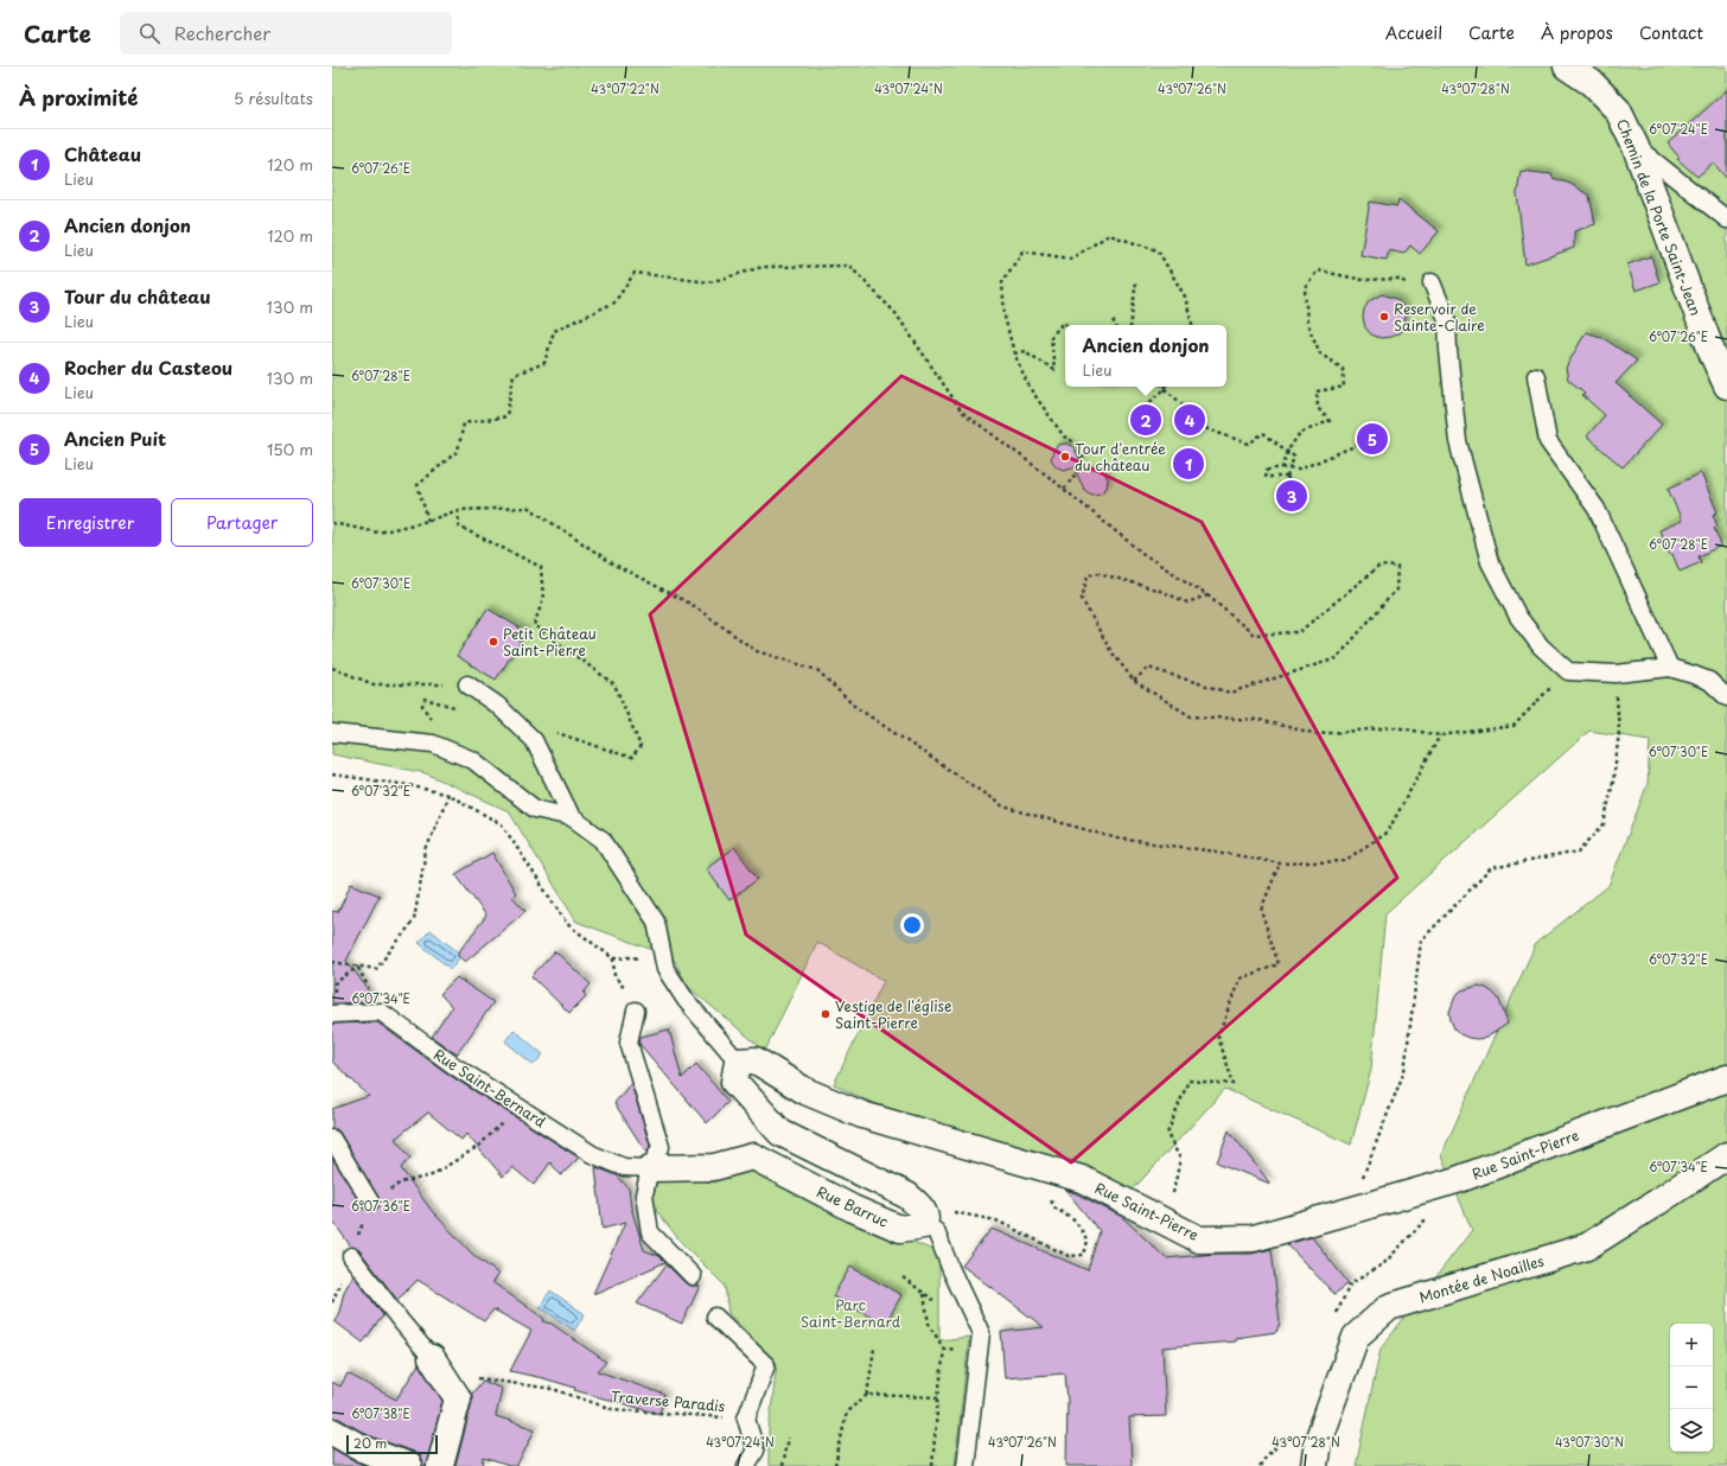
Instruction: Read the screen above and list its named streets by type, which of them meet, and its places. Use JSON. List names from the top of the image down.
{
  "streets": {
    "street": [
      "Chemin de la Porte Saint-Jean",
      "Rue Saint-Pierre",
      "Rue Barruc",
      "Montée de Noailles"
    ],
    "lane": ["Rue Saint-Bernard"],
    "path": ["Traverse Paradis"]
  },
  "crossings": [
    ["Rue Saint-Bernard", "Rue Barruc"]
  ],
  "parks": ["Parc Saint-Bernard"],
  "places": [
    "Reservoir de Sainte-Claire",
    "Tour d'entrée du château",
    "Petit Château Saint-Pierre",
    "Vestige de l'église Saint-Pierre"
  ],
  "scale_bar": "20 m",
  "page": {
    "header": "Carte",
    "search": "Rechercher",
    "nav": [
      "Accueil",
      "Carte",
      "À propos",
      "Contact"
    ],
    "heading": ["À proximité", "5 résultats"],
    "list": [
      {
        "mark": "1",
        "name": "Château",
        "note": "Lieu",
        "value": "120 m"
      },
      {
        "mark": "2",
        "name": "Ancien donjon",
        "note": "Lieu",
        "value": "120 m"
      },
      {
        "mark": "3",
        "name": "Tour du château",
        "note": "Lieu",
        "value": "130 m"
      },
      {
        "mark": "4",
        "name": "Rocher du Casteou",
        "note": "Lieu",
        "value": "130 m"
      },
      {
        "mark": "5",
        "name": "Ancien Puit",
        "note": "Lieu",
        "value": "150 m"
      }
    ],
    "popup": ["Ancien donjon", "Lieu"],
    "pins": [
      "2",
      "4",
      "5",
      "1",
      "3"
    ],
    "buttons": ["Enregistrer", "Partager"],
    "map_buttons": ["+", "−"],
    "scale": "20 m"
  },
  "coordinates": [
    "43°07'22\"N",
    "43°07'24\"N",
    "43°07'26\"N",
    "43°07'28\"N",
    "6°07'24\"E",
    "6°07'26\"E",
    "6°07'28\"E",
    "6°07'30\"E",
    "6°07'32\"E",
    "6°07'34\"E",
    "6°07'36\"E",
    "6°07'38\"E",
    "43°07'30\"N"
  ]
}
